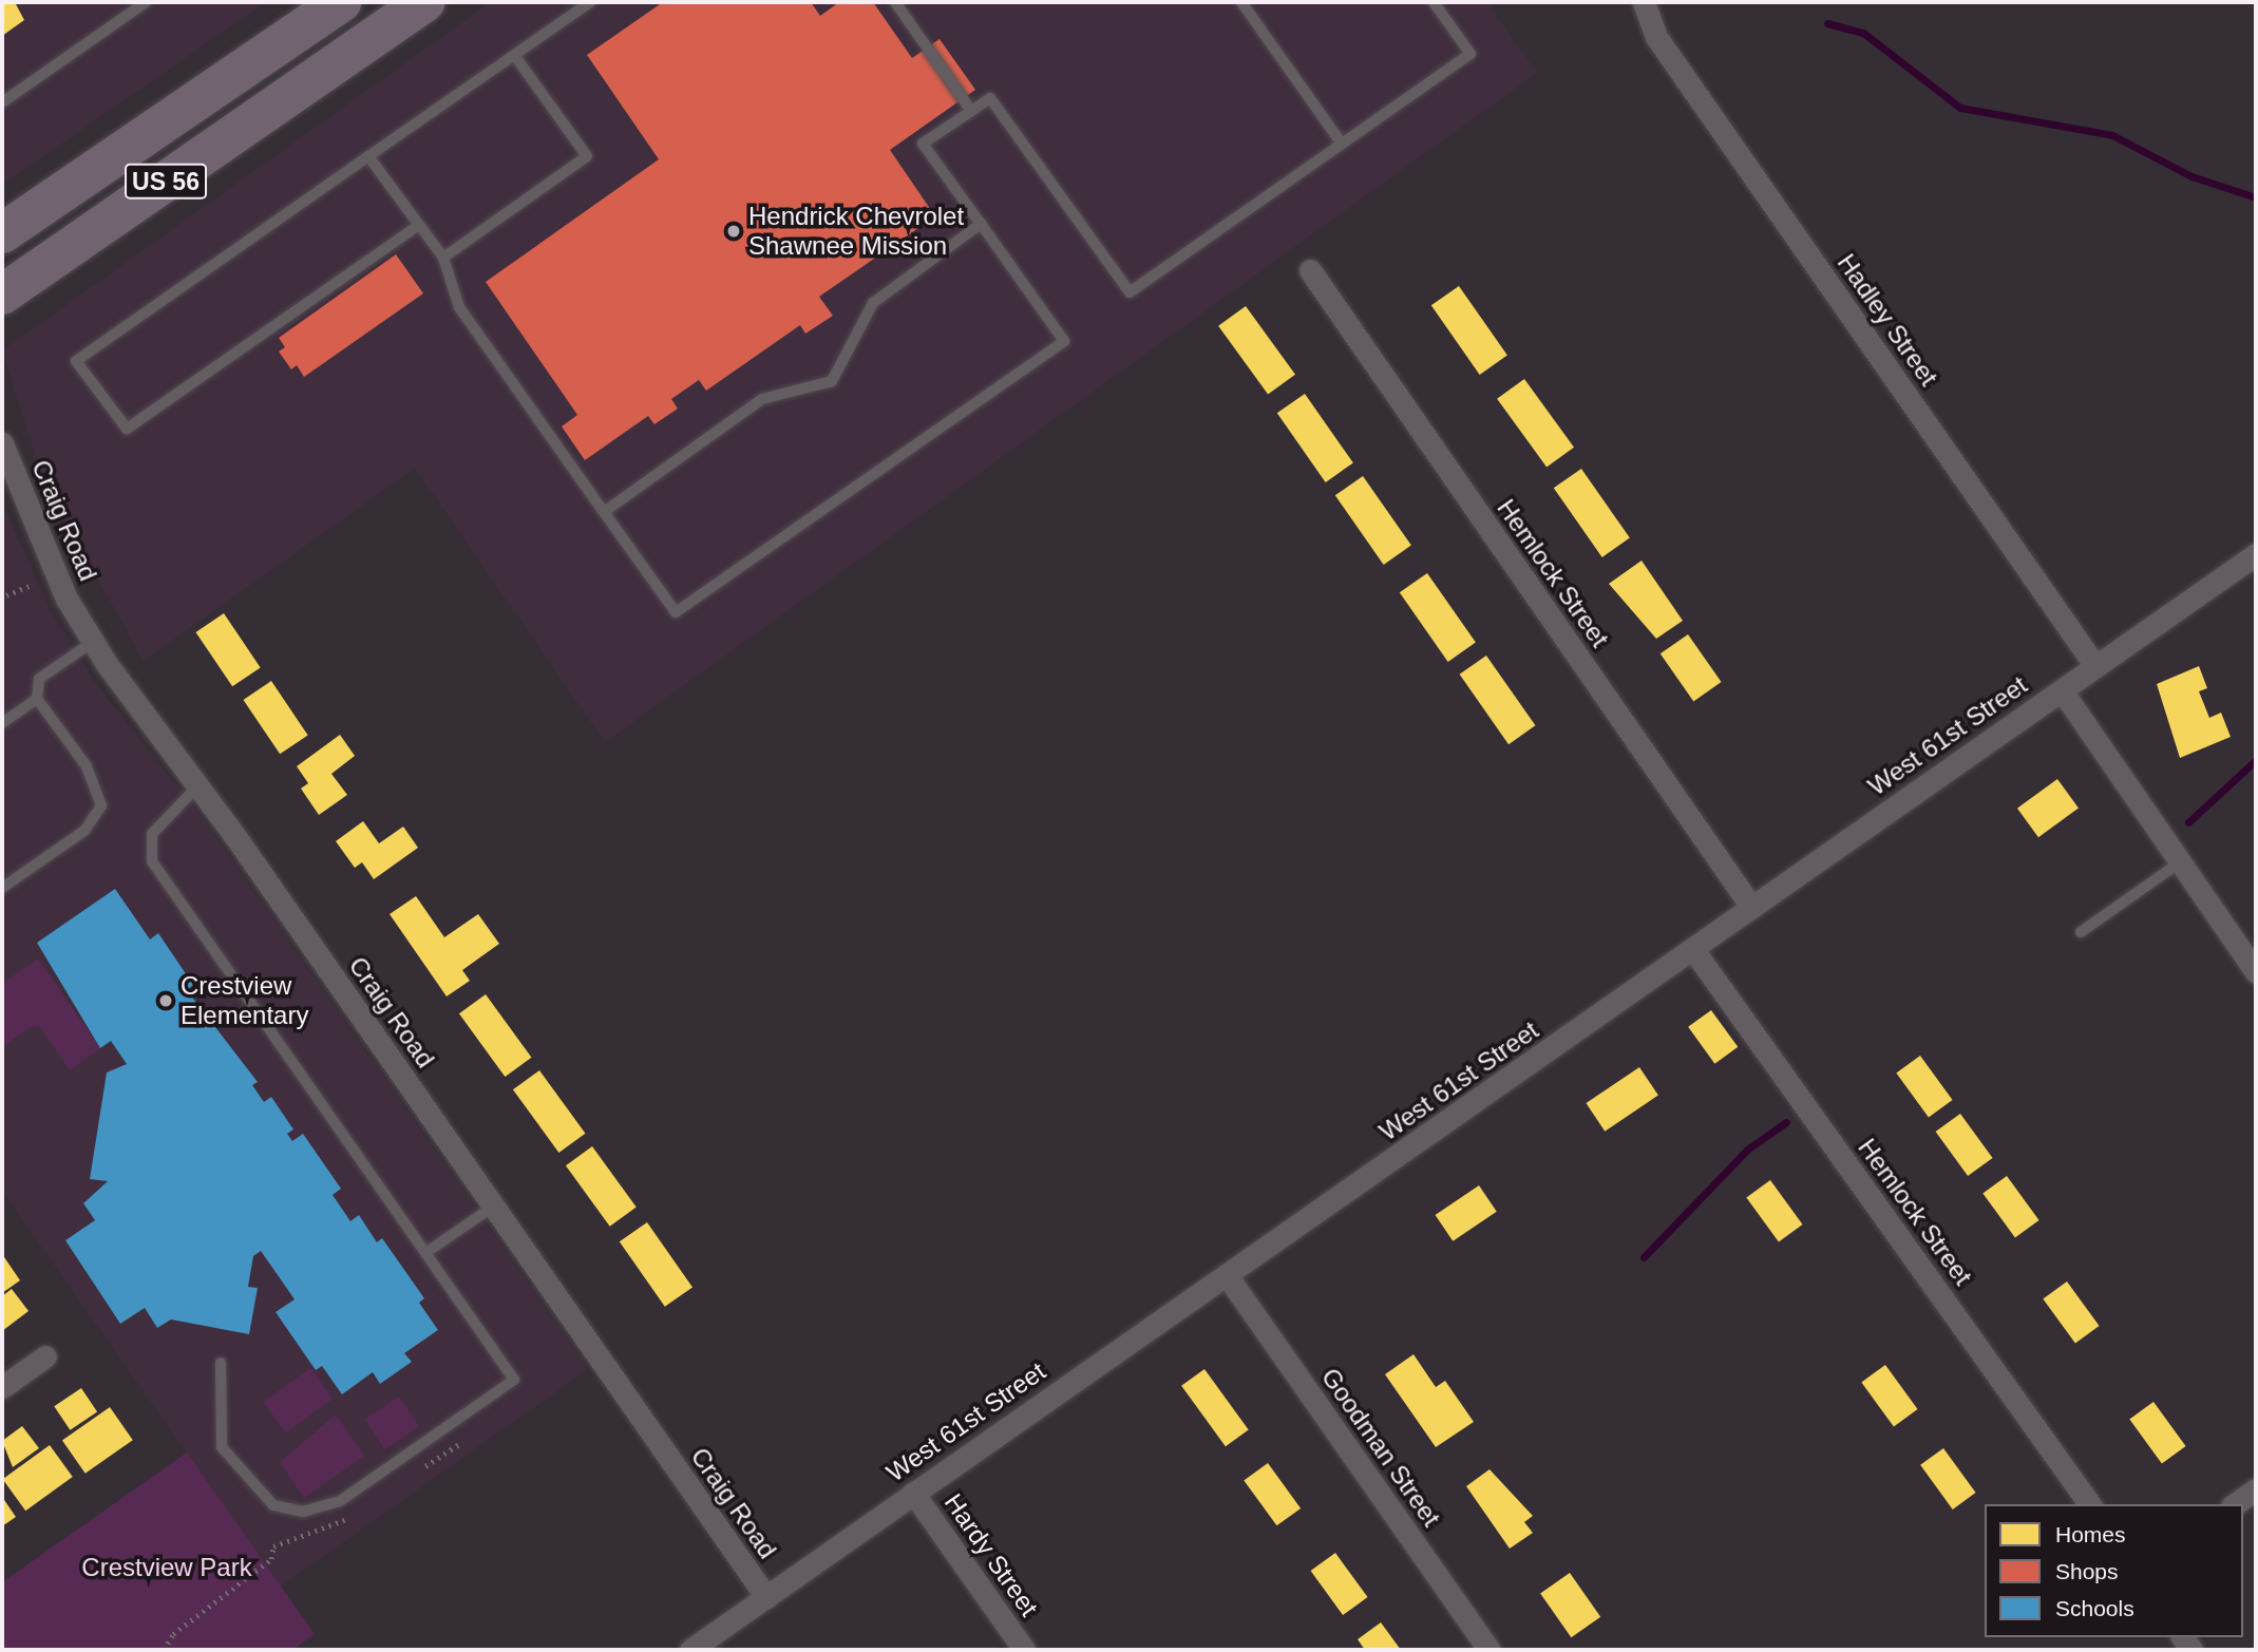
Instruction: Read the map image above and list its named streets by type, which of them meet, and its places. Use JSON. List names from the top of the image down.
{
  "streets": {
    "highway": ["US 56"],
    "street": [
      "Hadley Street",
      "Craig Road",
      "Hemlock Street",
      "West 61st Street",
      "Goodman Street",
      "Hardy Street"
    ]
  },
  "crossings": [
    ["Hadley Street", "West 61st Street"],
    ["Craig Road", "West 61st Street"],
    ["Hemlock Street", "West 61st Street"],
    ["West 61st Street", "Goodman Street"],
    ["West 61st Street", "Hardy Street"]
  ],
  "parks": ["Crestview Park"],
  "places": ["Hendrick Chevrolet Shawnee Mission", "Crestview Elementary"],
  "legend": ["Homes", "Shops", "Schools"]
}
